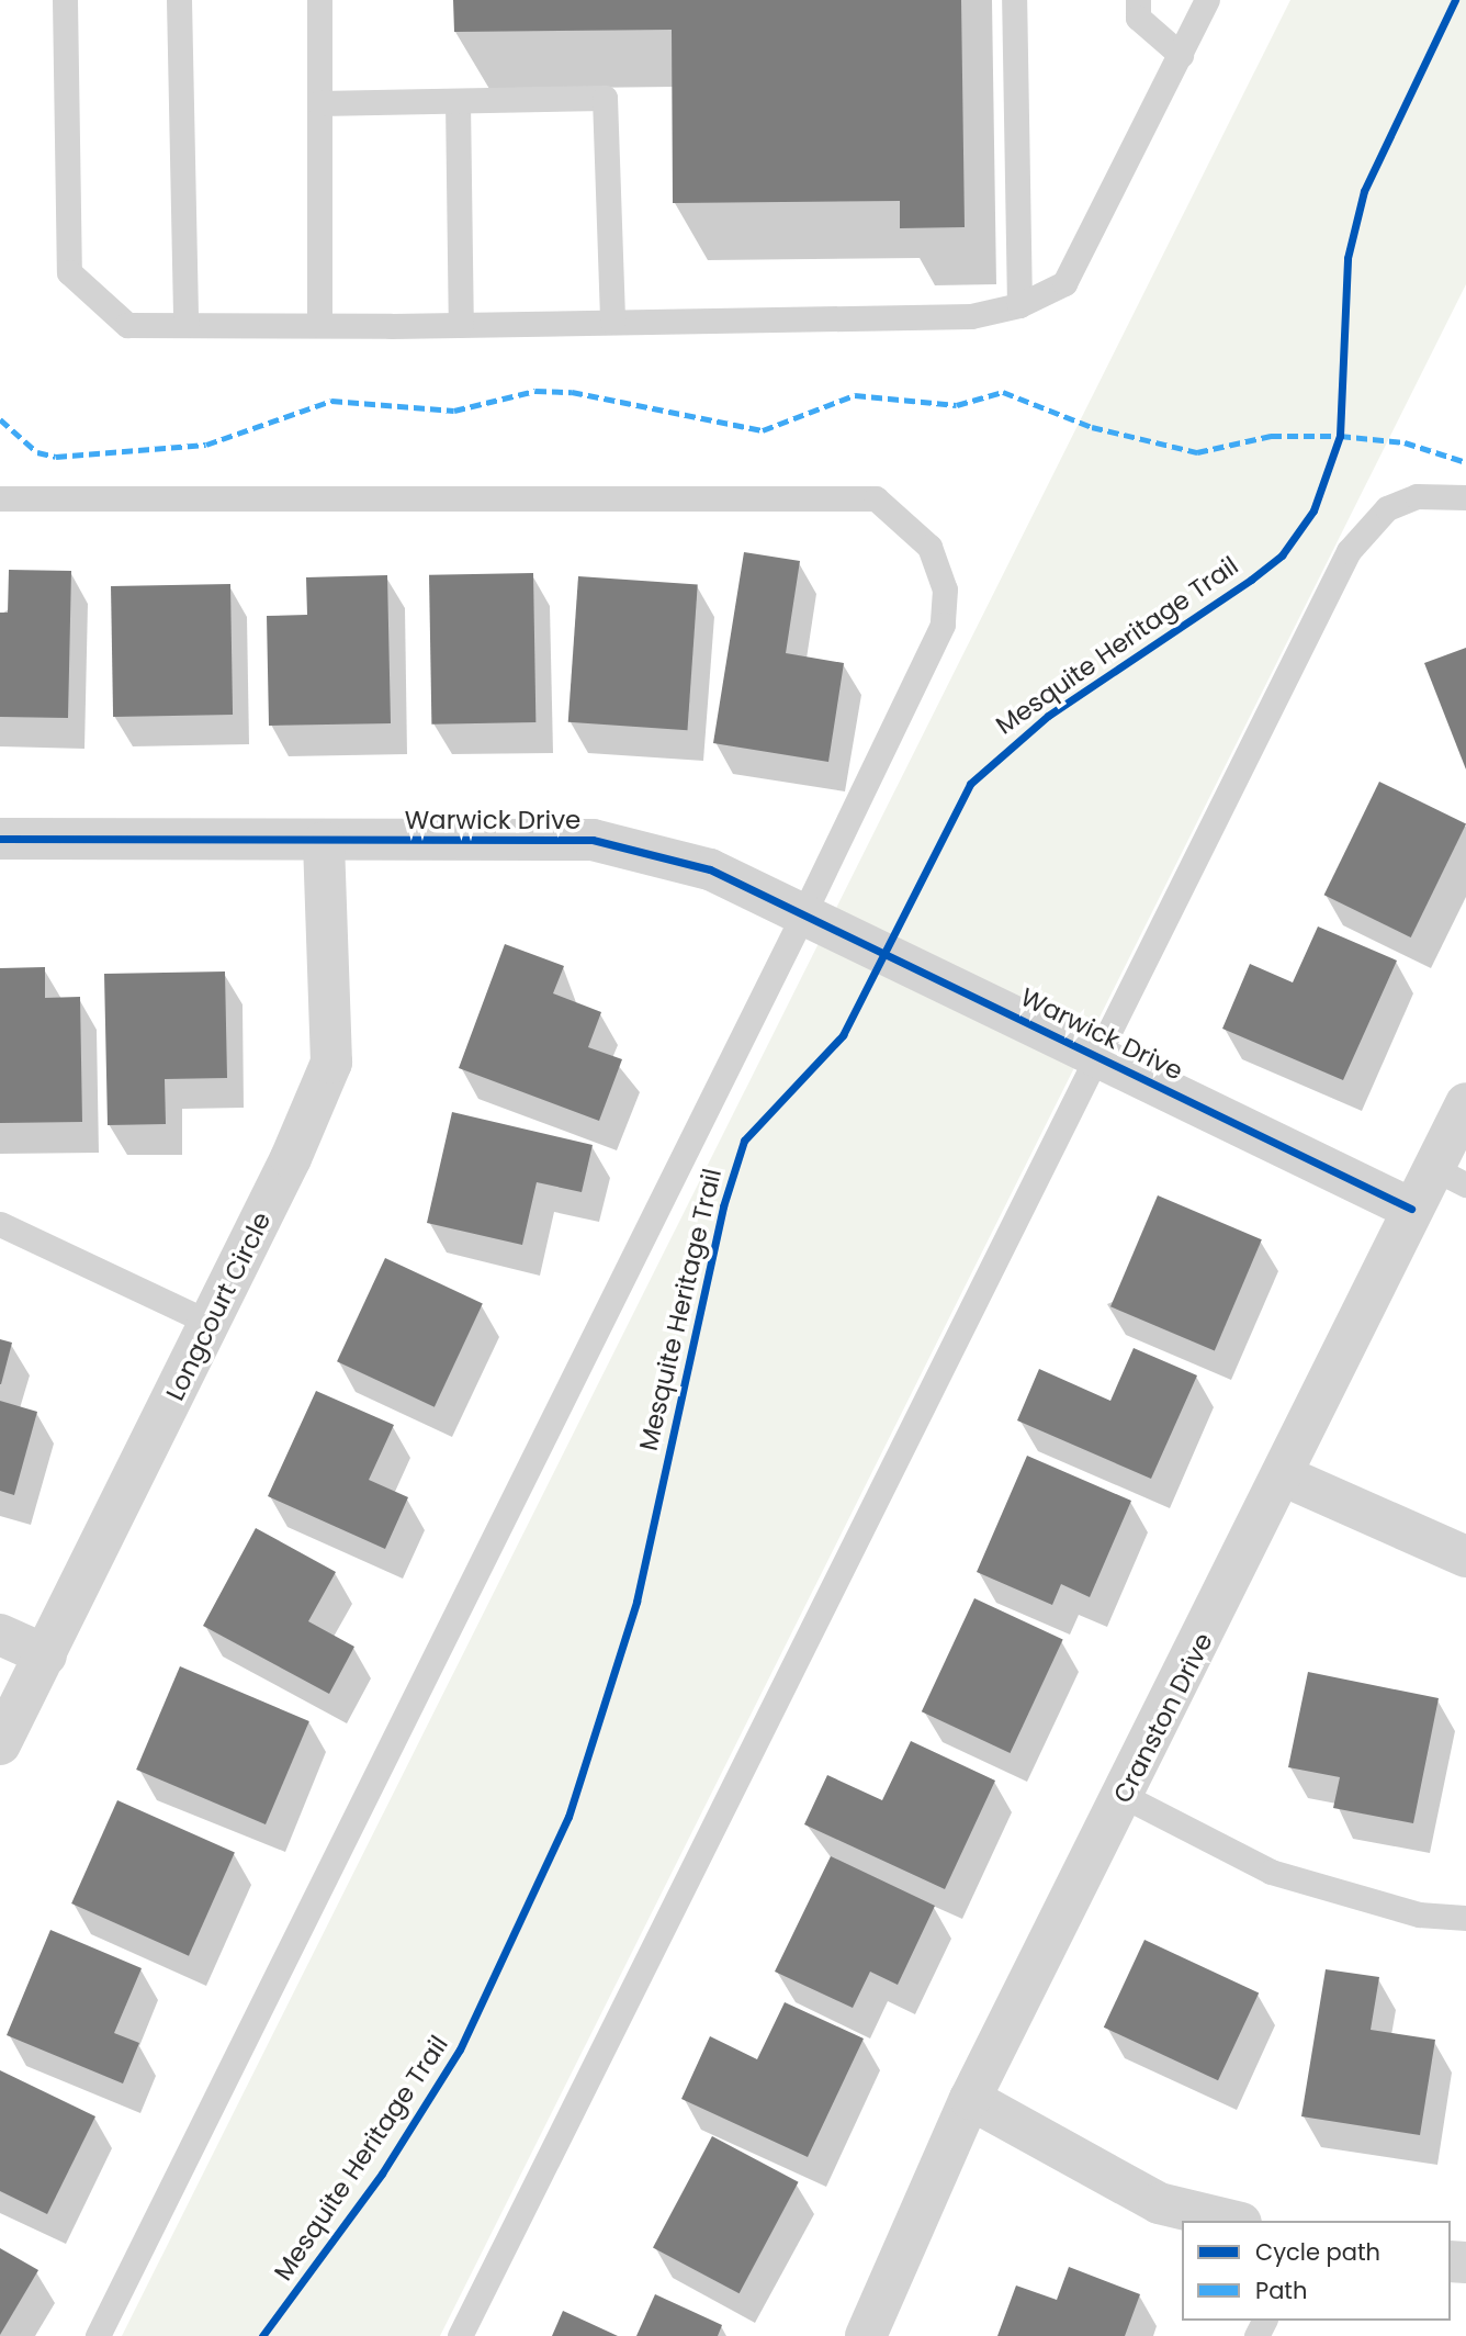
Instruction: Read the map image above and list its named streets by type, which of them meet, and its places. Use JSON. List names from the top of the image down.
{
  "streets": {
    "street": ["Warwick Drive", "Longcourt Circle", "Cranston Drive"],
    "cycle path": ["Mesquite Heritage Trail"]
  },
  "crossings": [
    ["Warwick Drive", "Longcourt Circle"],
    ["Warwick Drive", "Cranston Drive"]
  ],
  "legend": ["Cycle path", "Path"]
}
